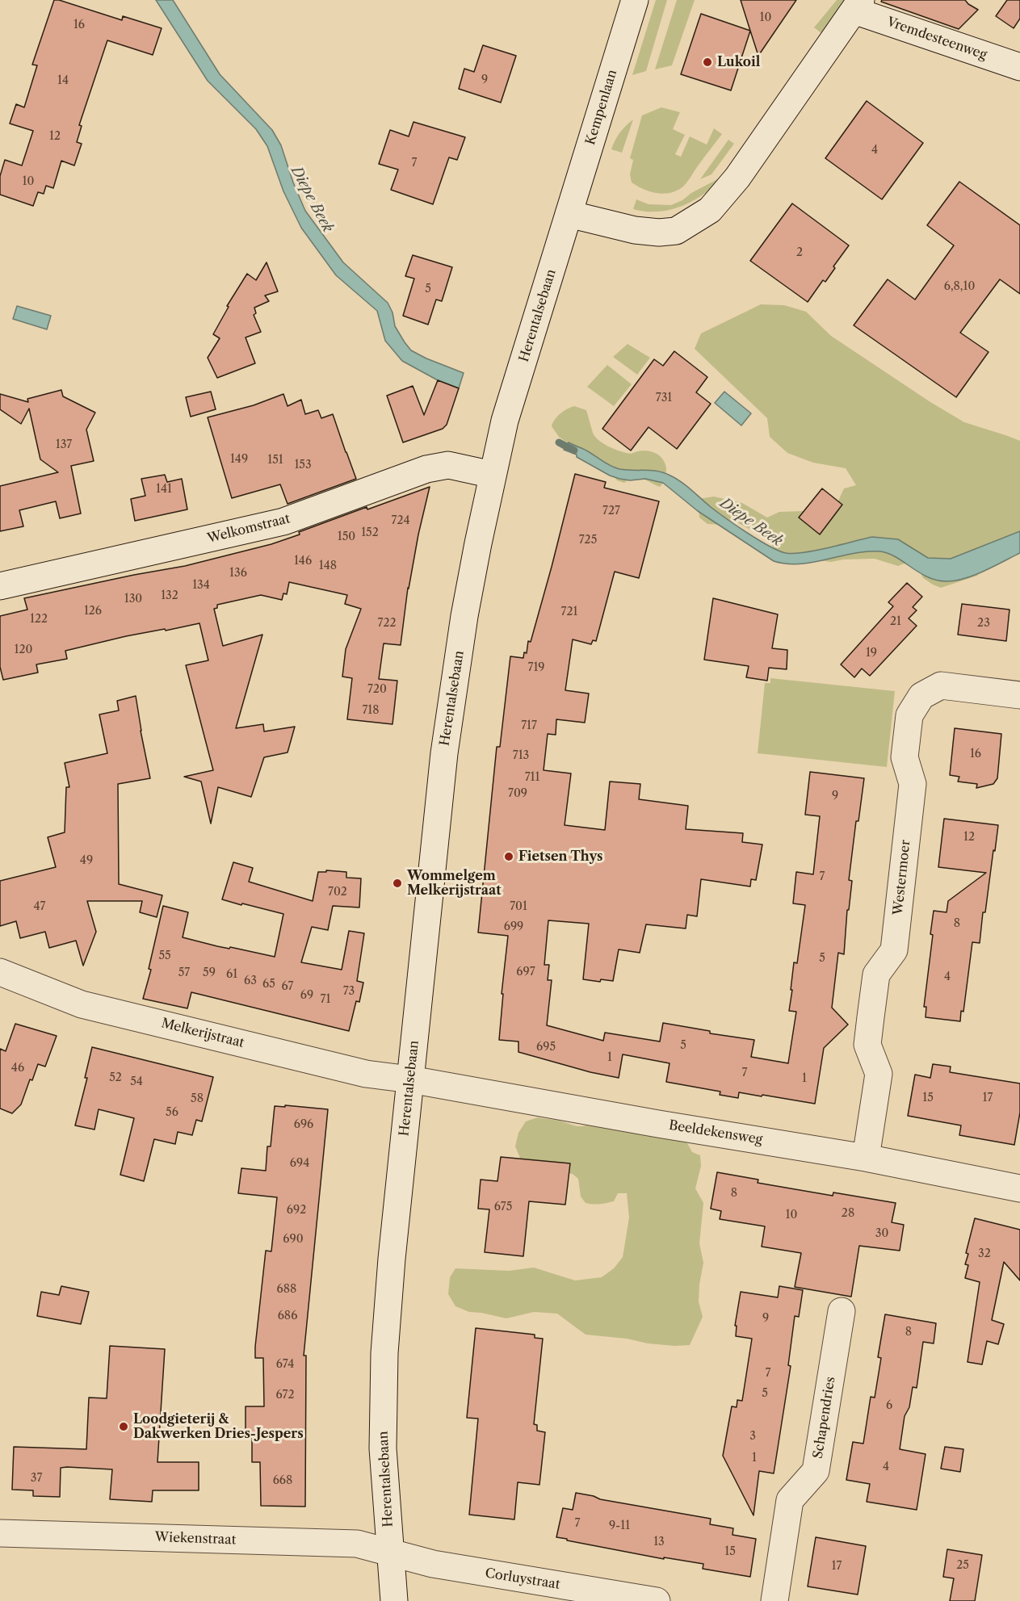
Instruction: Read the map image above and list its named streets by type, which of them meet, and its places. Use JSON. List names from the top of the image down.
{
  "streets": {
    "street": [
      "Vremdesteenweg",
      "Kempenlaan",
      "Herentalsebaan",
      "Welkomstraat",
      "Westermoer",
      "Melkerijstraat",
      "Beeldekensweg",
      "Schapendries",
      "Wiekenstraat",
      "Corluystraat"
    ]
  },
  "crossings": [
    ["Kempenlaan", "Herentalsebaan"],
    ["Herentalsebaan", "Welkomstraat"],
    ["Herentalsebaan", "Melkerijstraat"],
    ["Herentalsebaan", "Beeldekensweg"],
    ["Herentalsebaan", "Wiekenstraat"],
    ["Herentalsebaan", "Corluystraat"],
    ["Westermoer", "Beeldekensweg"],
    ["Melkerijstraat", "Beeldekensweg"],
    ["Wiekenstraat", "Corluystraat"]
  ],
  "water": ["Diepe Beek"],
  "places": [
    "Lukoil",
    "Fietsen Thys",
    "Wommelgem Melkerijstraat",
    "Loodgieterij & Dakwerken Dries-Jespers"
  ],
  "house_numbers": [
    "10",
    "16",
    "9",
    "14",
    "12",
    "4",
    "7",
    "10",
    "2",
    "6,8,10",
    "5",
    "731",
    "137",
    "149",
    "151",
    "153",
    "141",
    "727",
    "724",
    "152",
    "150",
    "725",
    "146",
    "148",
    "136",
    "134",
    "132",
    "130",
    "126",
    "721",
    "122",
    "21",
    "722",
    "23",
    "120",
    "19",
    "719",
    "720",
    "718",
    "717",
    "16",
    "713",
    "711",
    "709",
    "9",
    "12",
    "49",
    "7",
    "702",
    "47",
    "701",
    "8",
    "699",
    "55",
    "5",
    "697",
    "57",
    "59",
    "61",
    "4",
    "63",
    "65",
    "67",
    "73",
    "69",
    "71",
    "5",
    "695",
    "1",
    "46",
    "7",
    "52",
    "1",
    "54",
    "15",
    "17",
    "58",
    "56",
    "696",
    "694",
    "8",
    "675",
    "692",
    "28",
    "10",
    "30",
    "690",
    "32",
    "688",
    "686",
    "9",
    "8",
    "674",
    "7",
    "5",
    "672",
    "6",
    "3",
    "1",
    "4",
    "37",
    "668",
    "7",
    "9-11",
    "13",
    "15",
    "25",
    "17"
  ]
}
